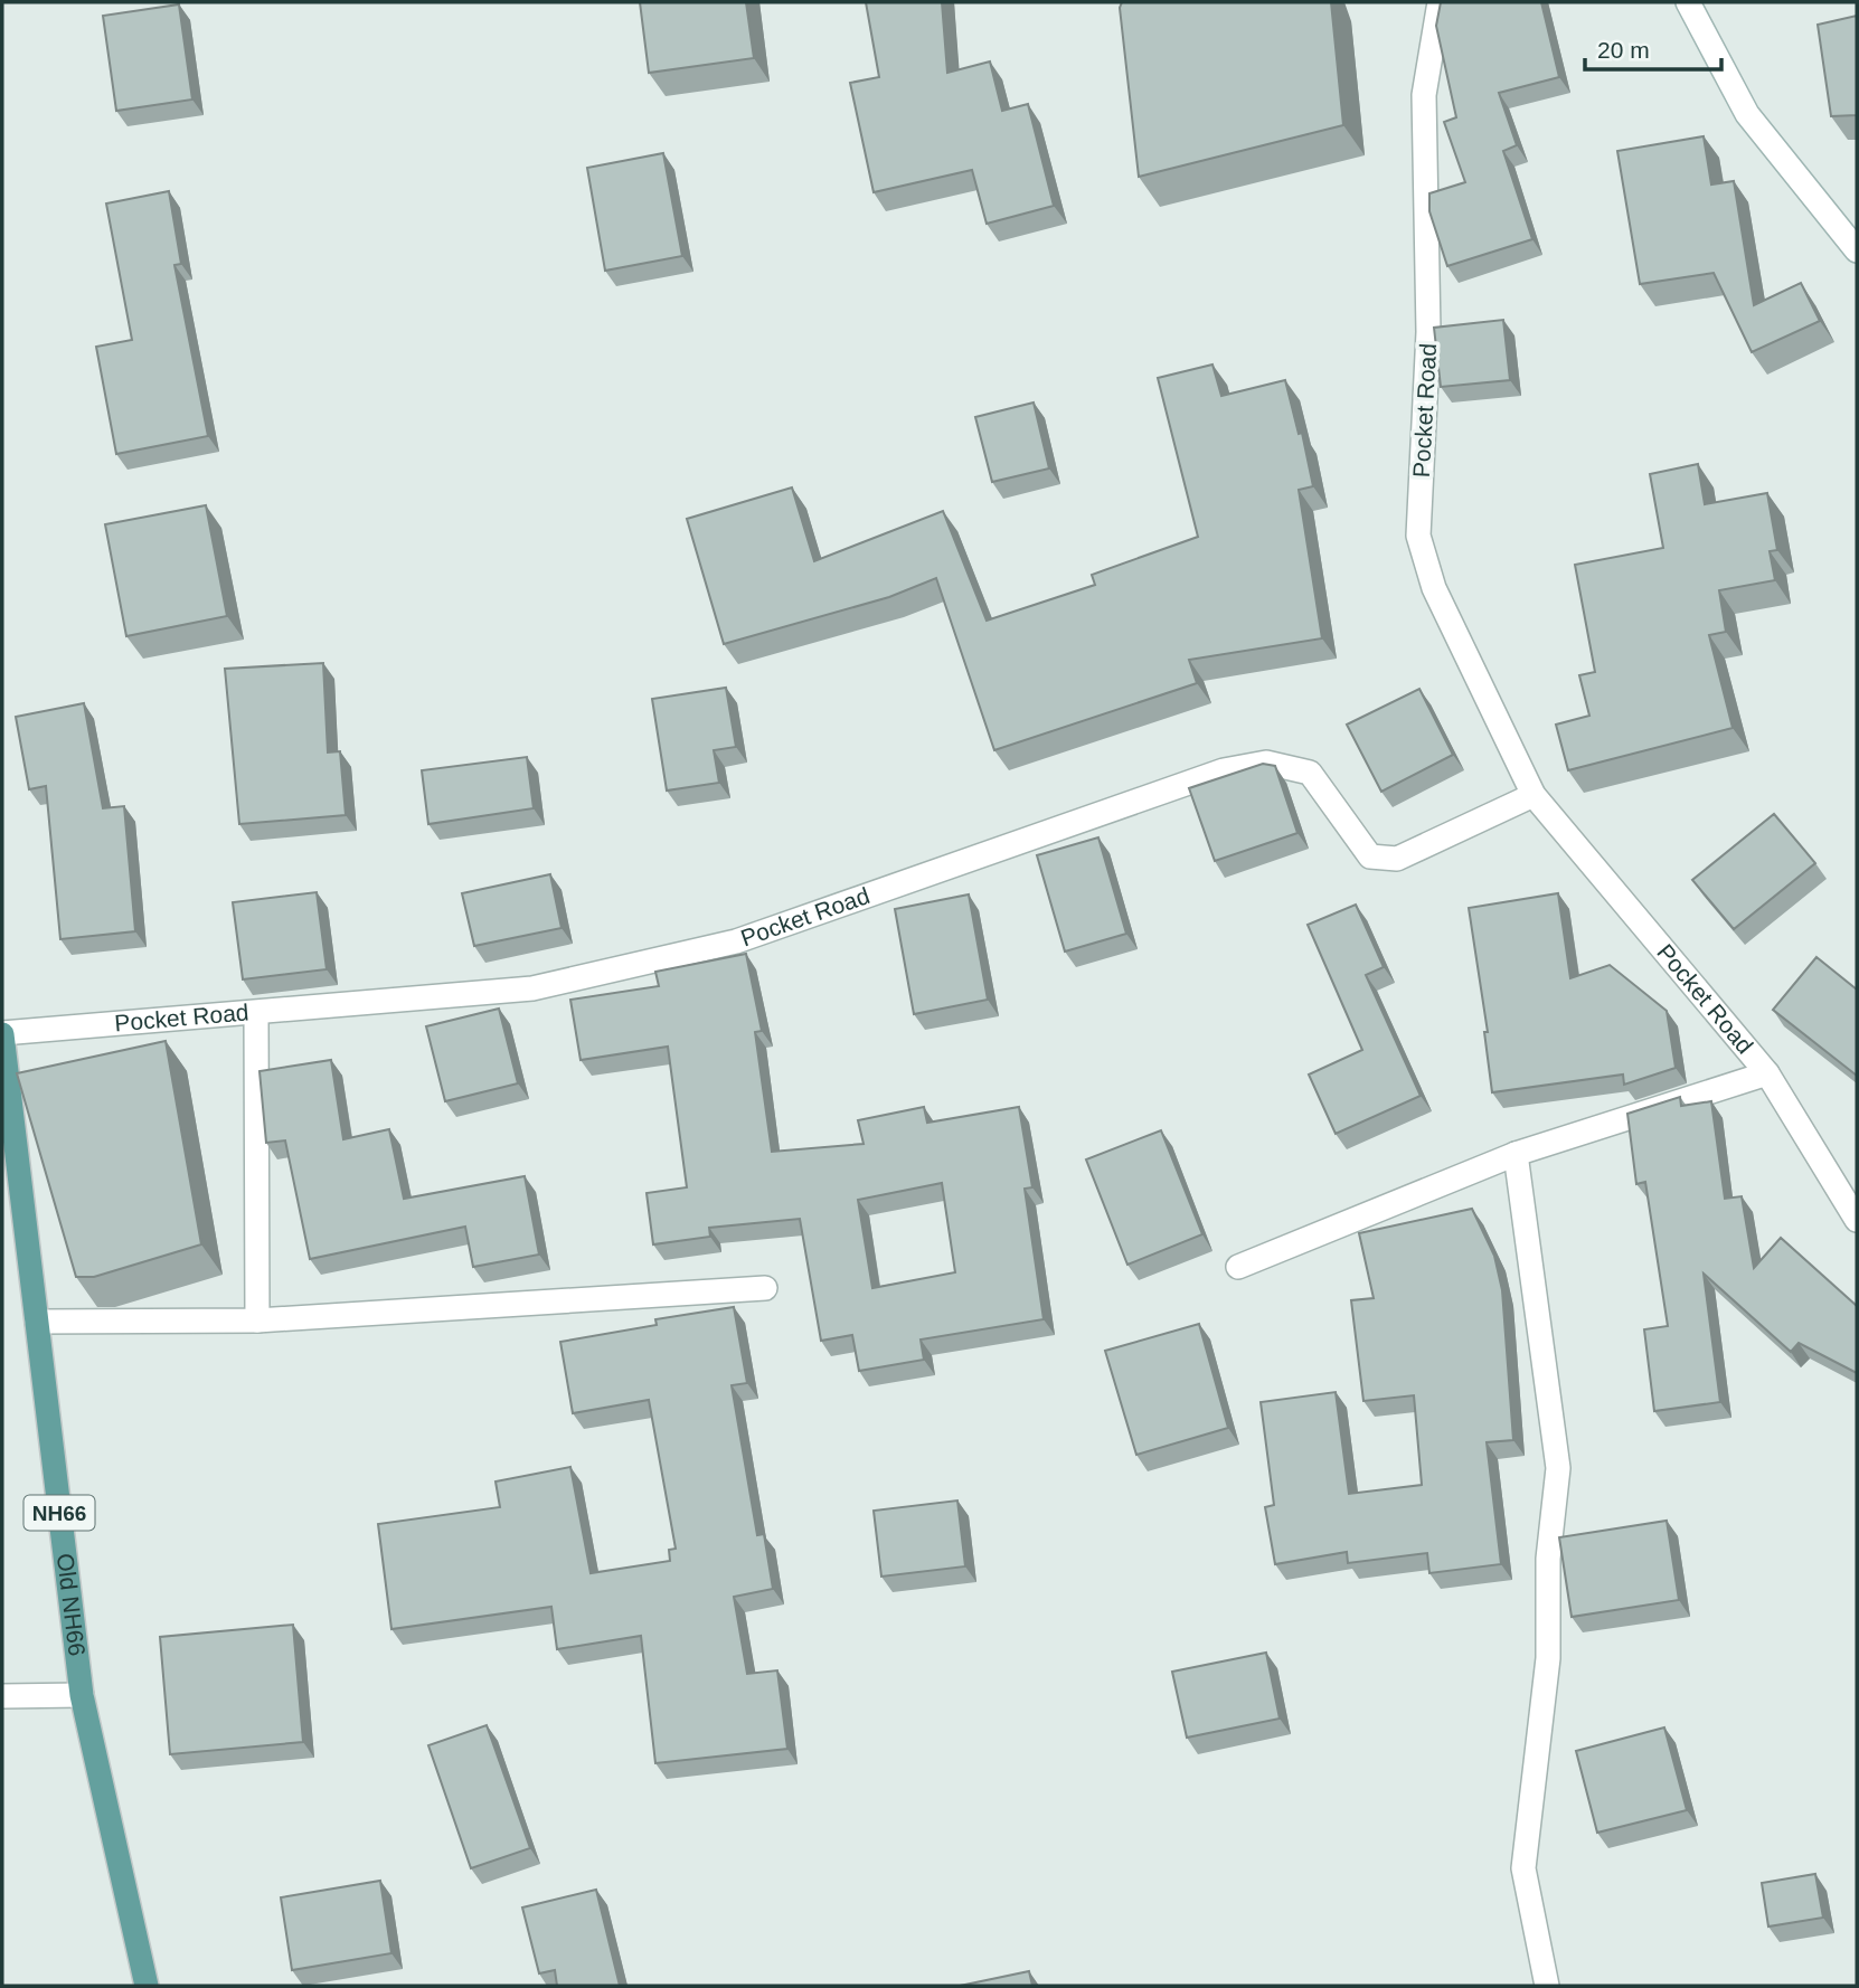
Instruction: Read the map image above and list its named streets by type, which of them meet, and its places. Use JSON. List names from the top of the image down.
{
  "streets": {
    "main road": ["NH66", "Old NH66"],
    "street": ["Pocket Road"]
  },
  "crossings": [
    ["Pocket Road", "Old NH66"]
  ],
  "scale_bar": "20 m"
}
